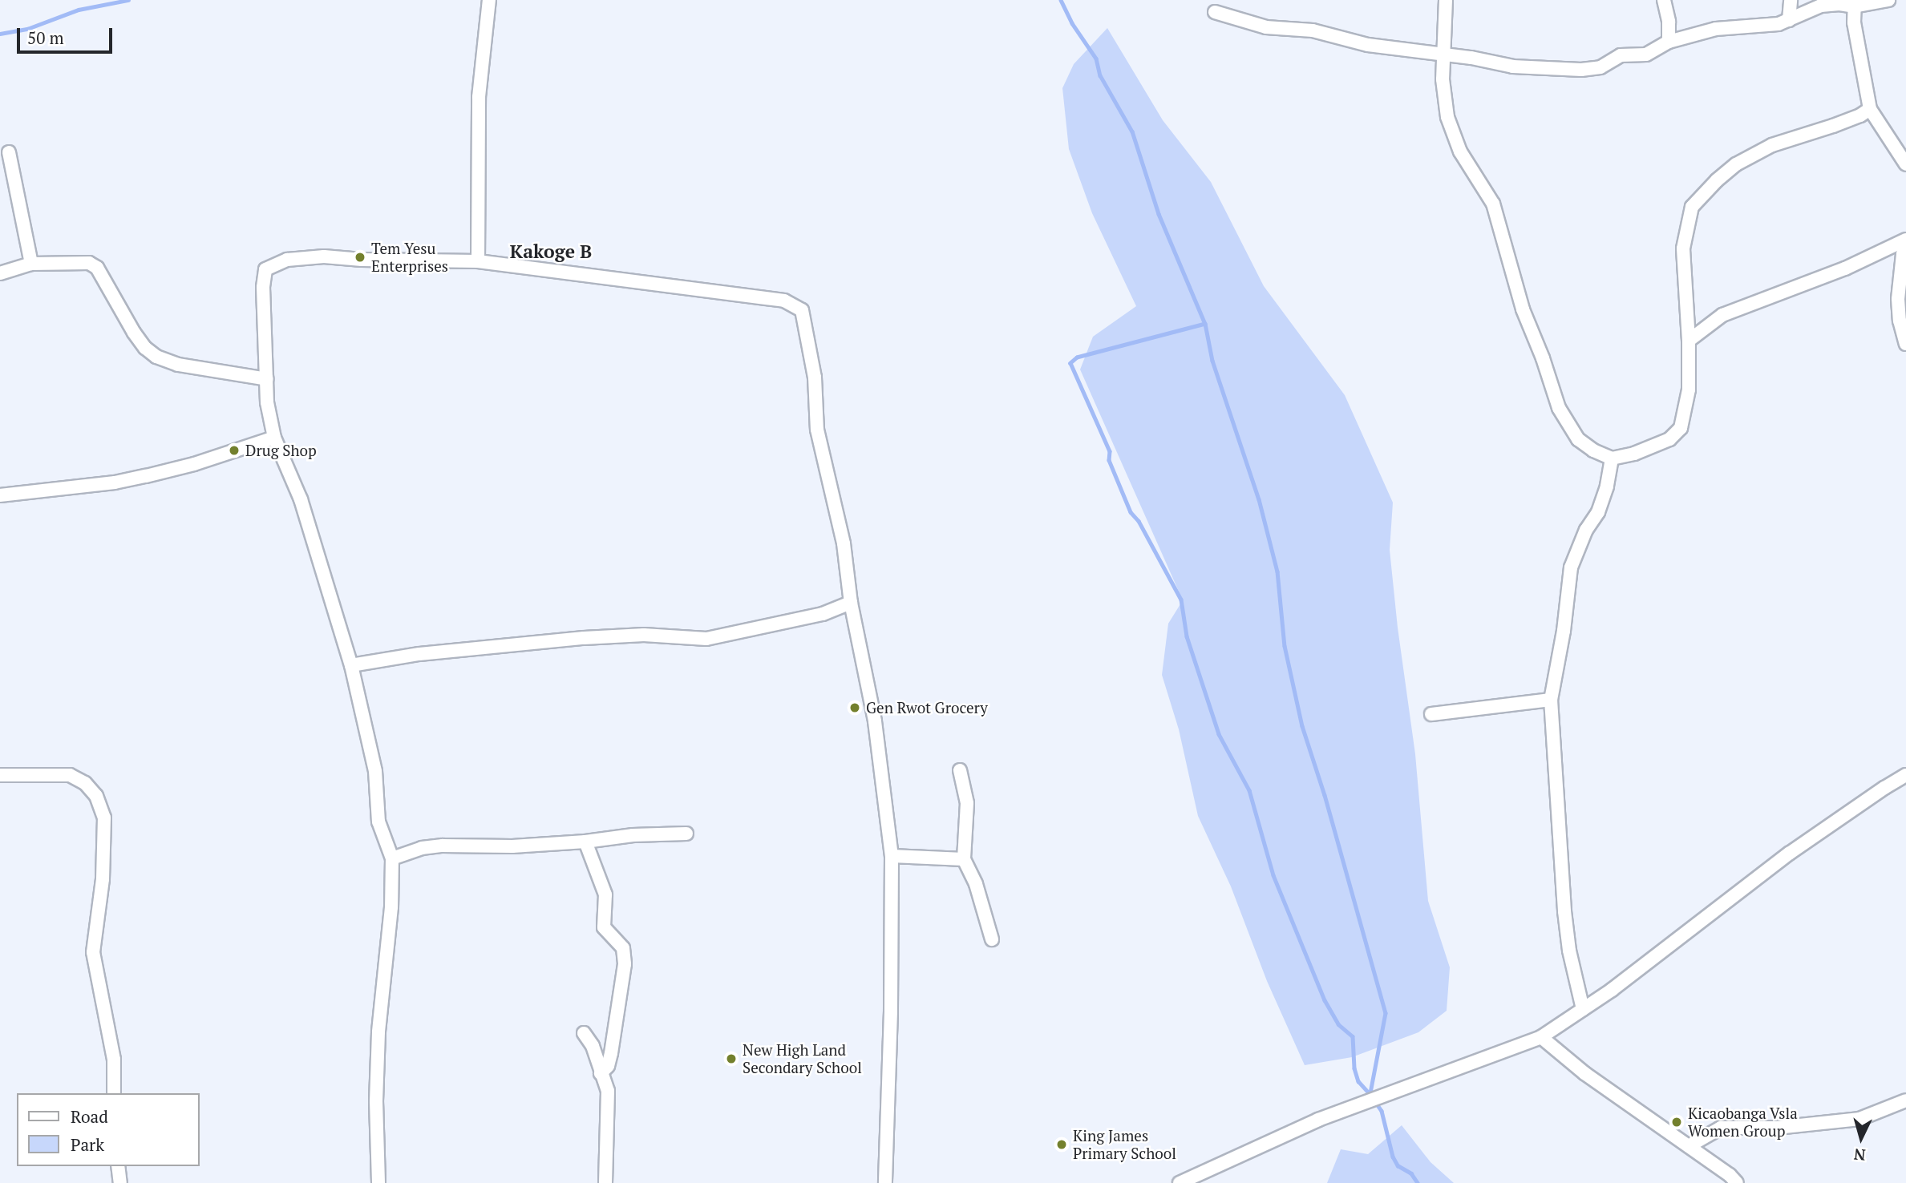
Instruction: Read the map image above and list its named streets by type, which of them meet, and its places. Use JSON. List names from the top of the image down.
{
  "districts": ["Kakoge B"],
  "places": [
    "Tem Yesu Enterprises",
    "Drug Shop",
    "Gen Rwot Grocery",
    "New High Land Secondary School",
    "Kicaobanga Vsla Women Group",
    "King James Primary School"
  ],
  "legend": ["Road", "Park"],
  "scale_bar": "50 m",
  "north": "bottom"
}
